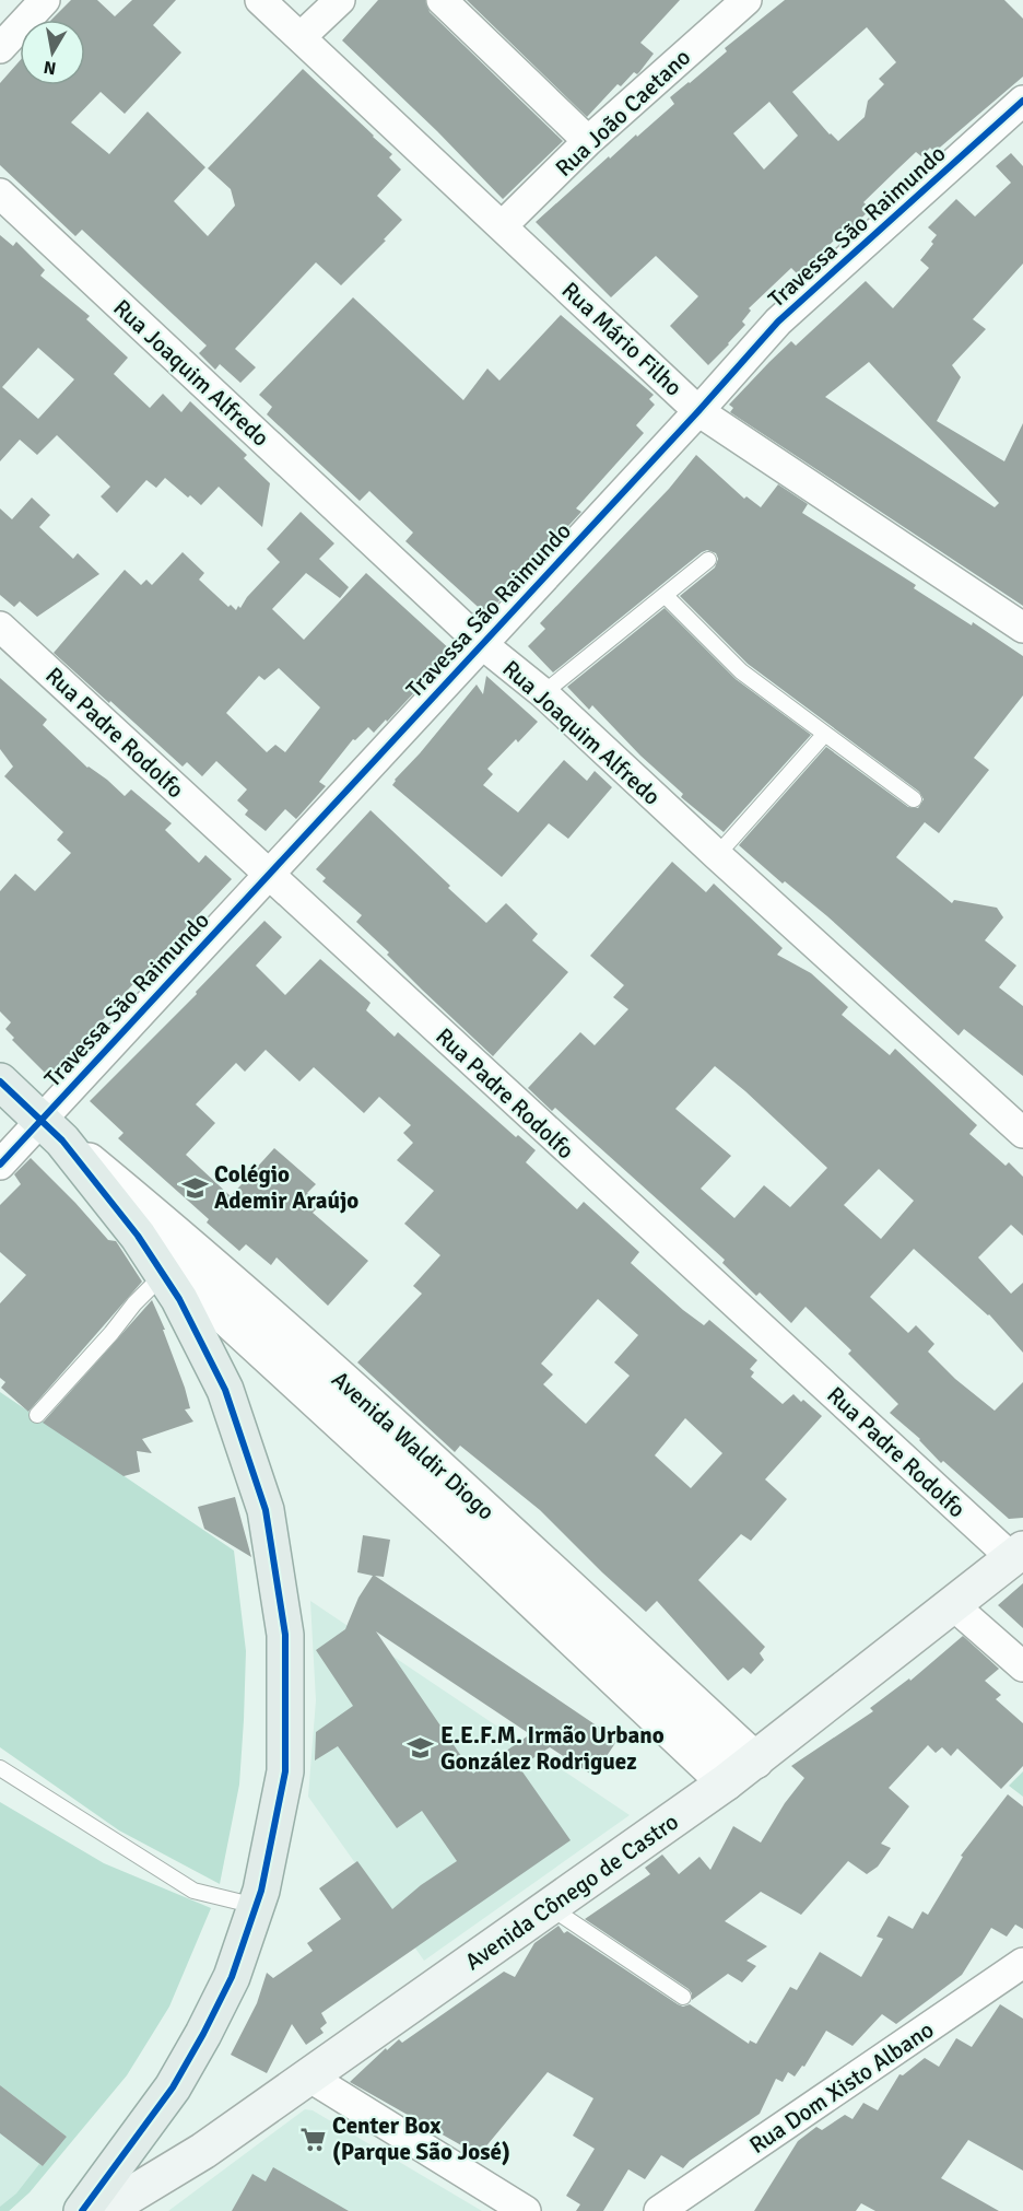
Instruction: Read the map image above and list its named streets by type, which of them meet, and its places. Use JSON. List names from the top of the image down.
{
  "streets": {
    "main road": ["Avenida Waldir Diogo", "Avenida Cônego de Castro"],
    "street": [
      "Rua João Caetano",
      "Travessa São Raimundo",
      "Rua Mário Filho",
      "Rua Joaquim Alfredo",
      "Rua Padre Rodolfo",
      "Rua Dom Xisto Albano"
    ]
  },
  "crossings": [
    ["Rua João Caetano", "Rua Mário Filho"],
    ["Travessa São Raimundo", "Rua Mário Filho"],
    ["Travessa São Raimundo", "Rua Joaquim Alfredo"],
    ["Travessa São Raimundo", "Rua Padre Rodolfo"],
    ["Travessa São Raimundo", "Avenida Waldir Diogo"],
    ["Rua Padre Rodolfo", "Avenida Cônego de Castro"],
    ["Avenida Waldir Diogo", "Avenida Cônego de Castro"]
  ],
  "places": {
    "school or university": ["Colégio Ademir Araújo", "E.E.F.M. Irmão Urbano González Rodriguez"],
    "supermarket": ["Center Box (Parque São José)"]
  },
  "north": "bottom"
}
